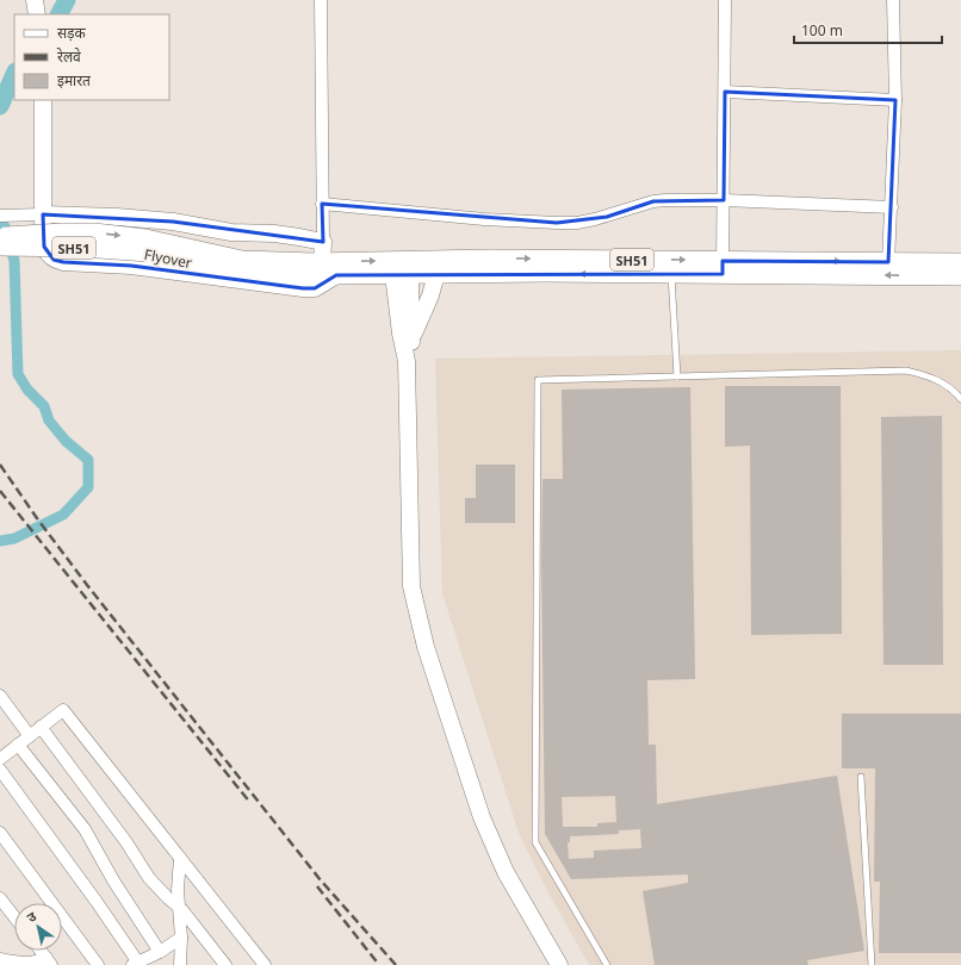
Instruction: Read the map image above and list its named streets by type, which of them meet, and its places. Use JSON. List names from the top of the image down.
{
  "streets": {
    "main road": ["SH51", "Flyover"]
  },
  "crossings": [
    ["SH51", "Flyover"]
  ],
  "legend": ["सड़क", "रेलवे", "इमारत"],
  "scale_bar": "100 m",
  "north": "top left"
}
